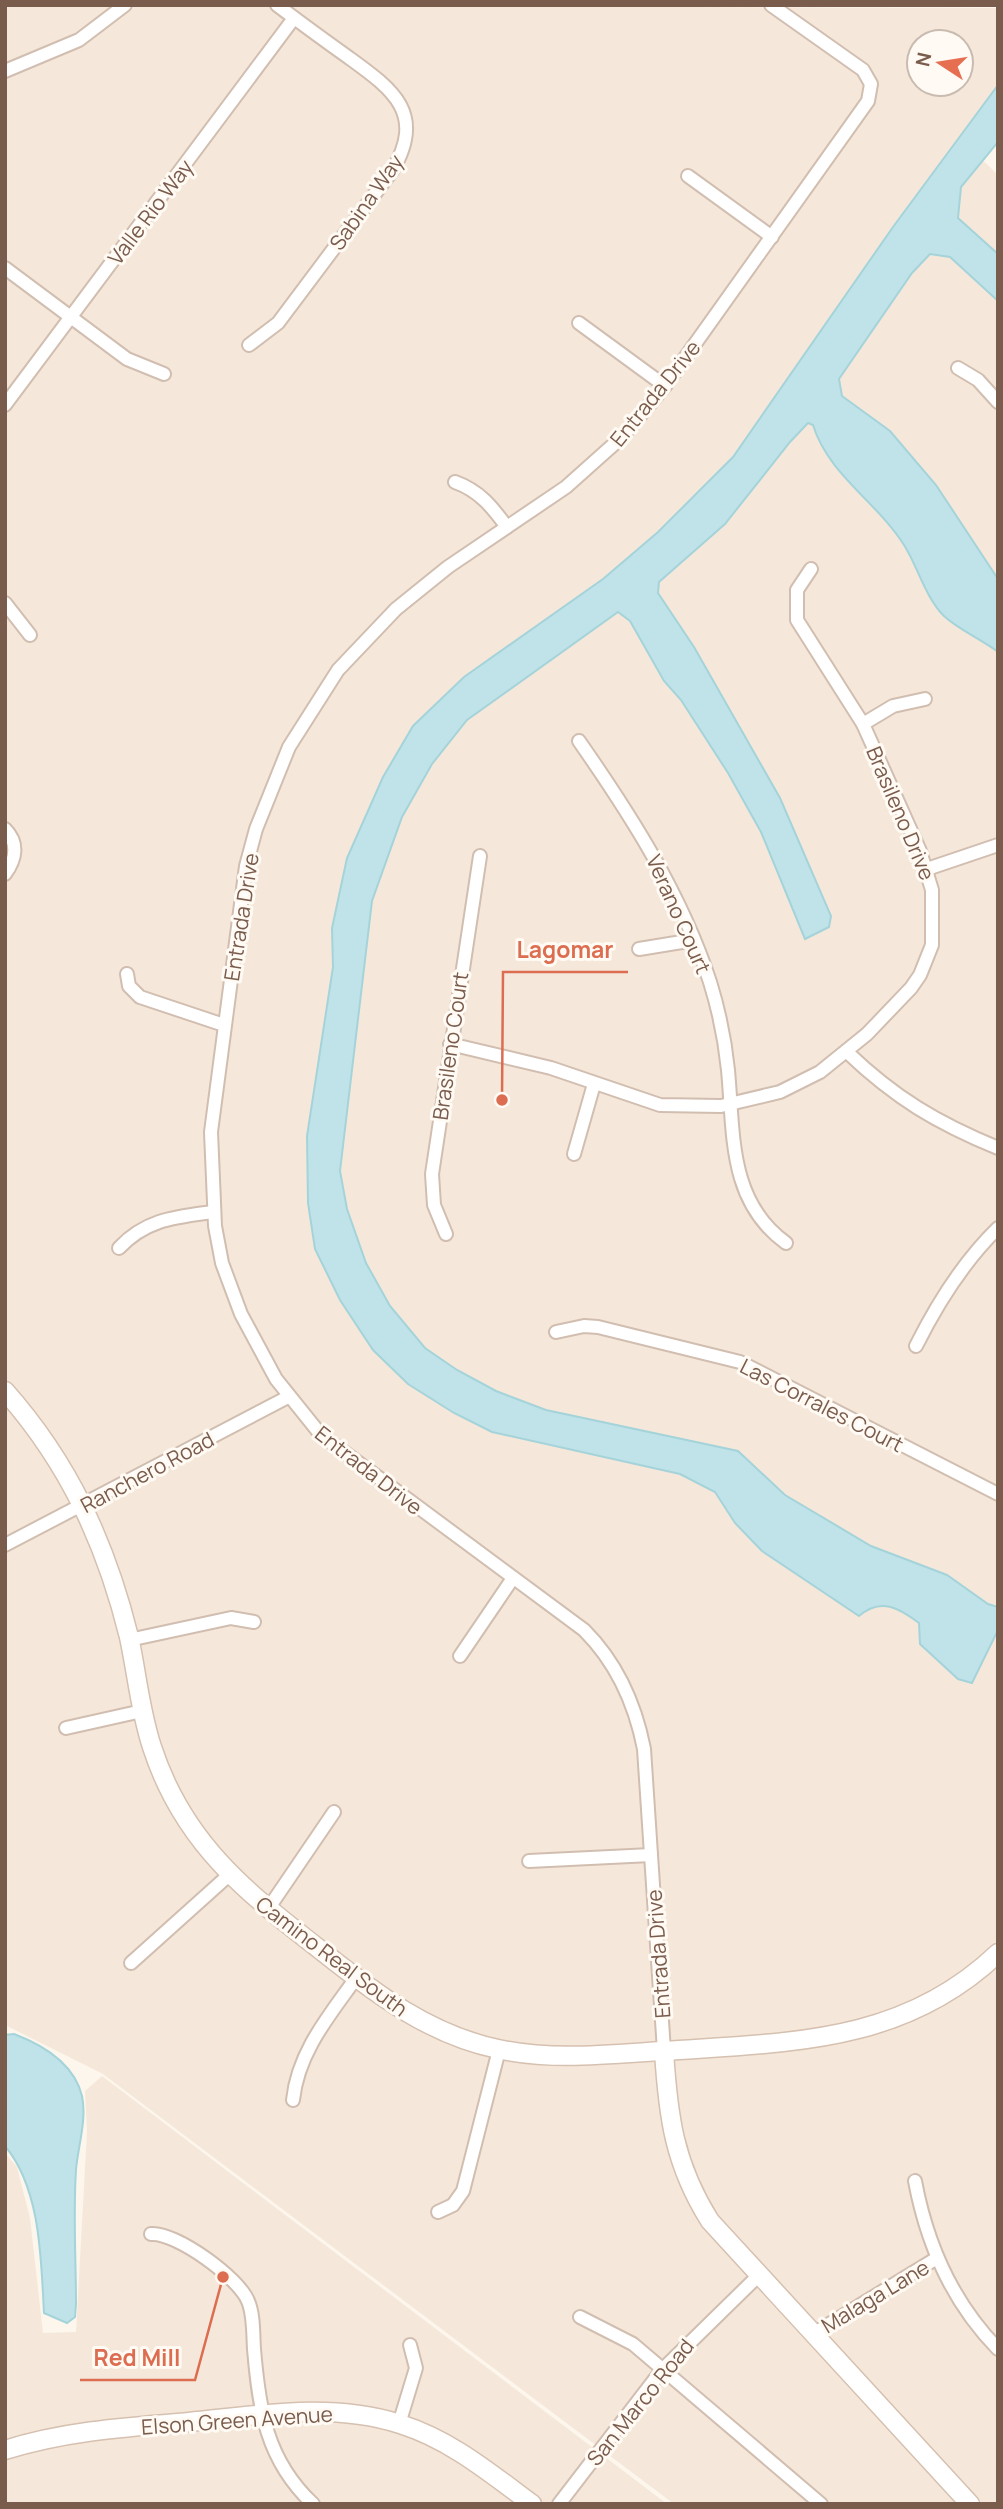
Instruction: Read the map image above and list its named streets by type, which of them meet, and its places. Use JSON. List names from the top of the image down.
{
  "streets": {
    "street": [
      "Sabina Way",
      "Valle Rio Way",
      "Entrada Drive",
      "Brasileno Drive",
      "Verano Court",
      "Brasileno Court",
      "Las Corrales Court",
      "Ranchero Road",
      "Camino Real South",
      "Malaga Lane",
      "San Marco Road",
      "Elson Green Avenue"
    ]
  },
  "crossings": [
    ["Sabina Way", "Valle Rio Way"],
    ["Entrada Drive", "Ranchero Road"],
    ["Entrada Drive", "Camino Real South"],
    ["Entrada Drive", "Malaga Lane"],
    ["Entrada Drive", "San Marco Road"],
    ["Brasileno Drive", "Verano Court"],
    ["Brasileno Drive", "Brasileno Court"],
    ["Ranchero Road", "Camino Real South"]
  ],
  "places": ["Lagomar", "Red Mill"],
  "north": "left"
}
